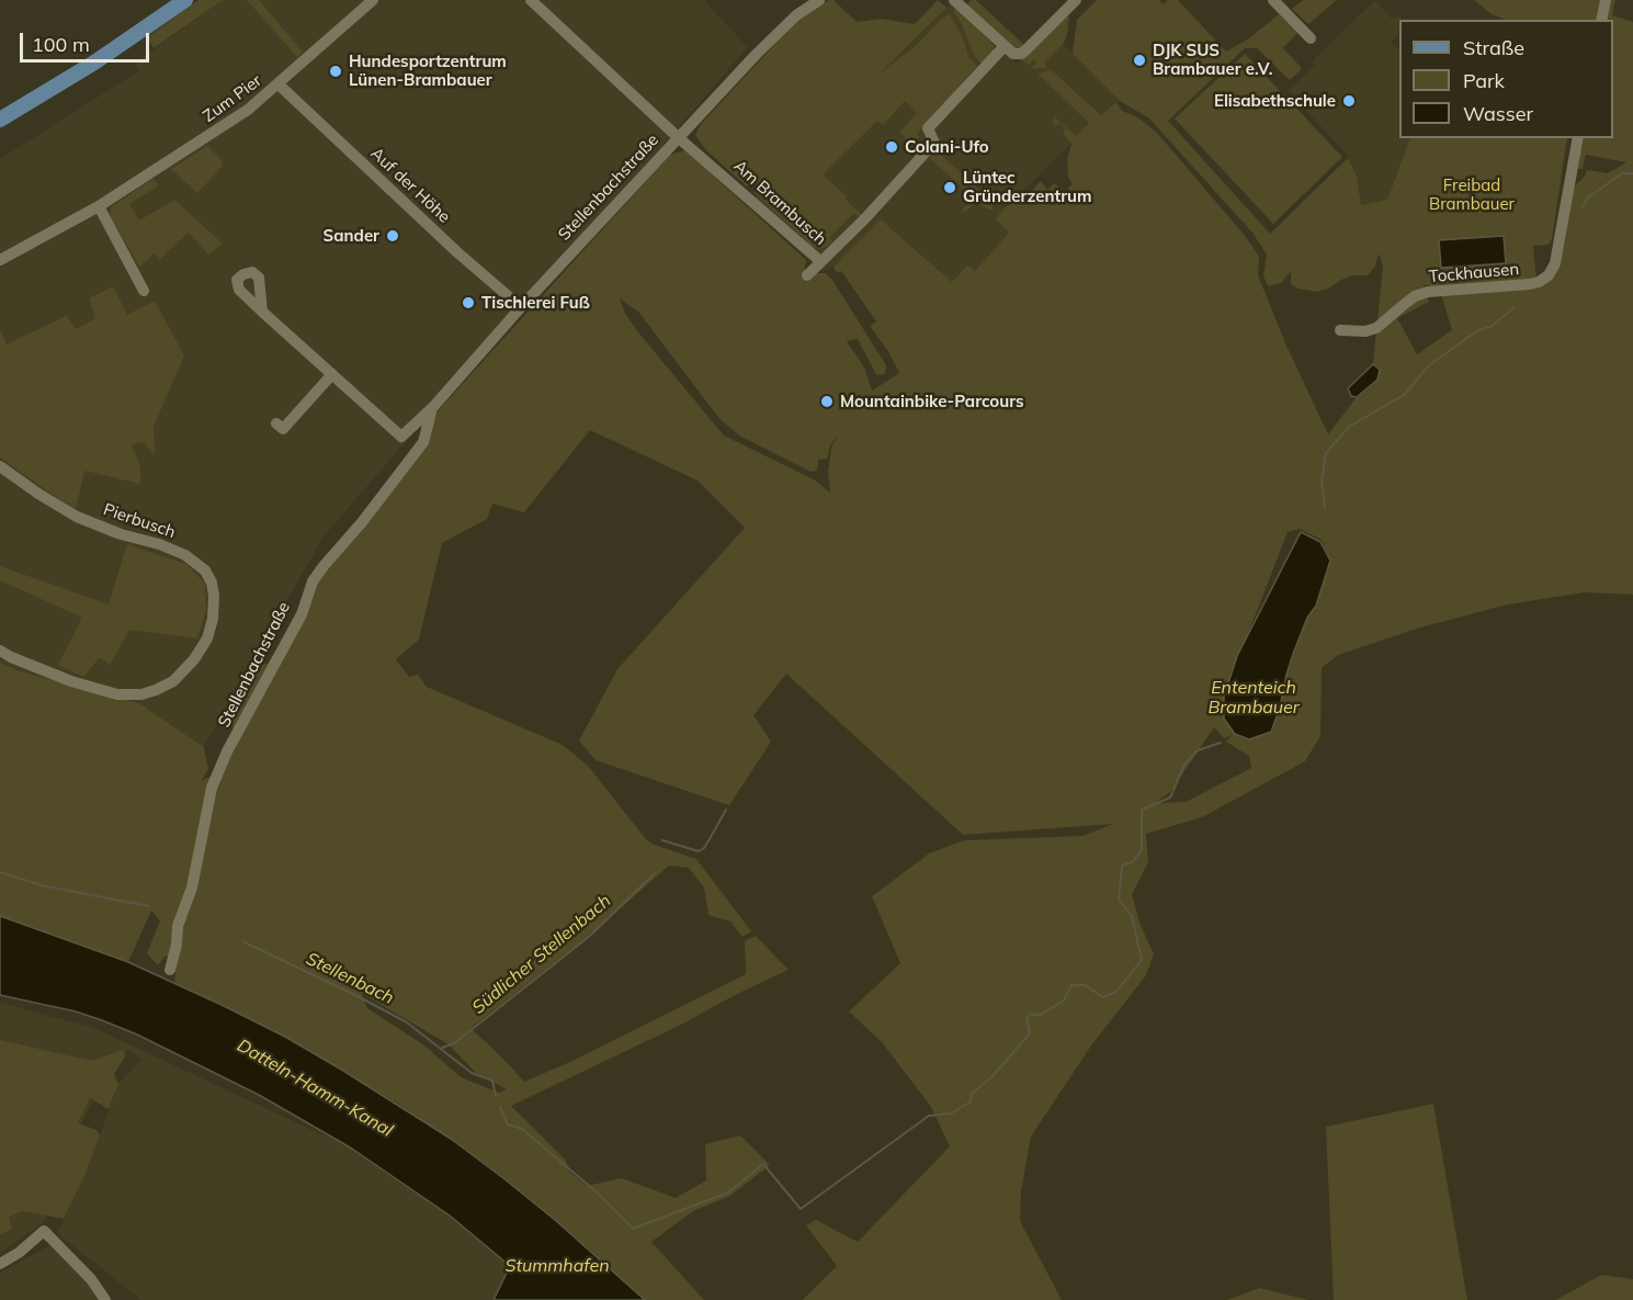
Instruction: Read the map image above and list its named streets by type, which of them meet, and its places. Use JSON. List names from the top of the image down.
{
  "streets": {
    "street": [
      "Zum Pier",
      "Auf der Höhe",
      "Stellenbachstraße",
      "Am Brambusch",
      "Tockhausen",
      "Pierbusch"
    ]
  },
  "crossings": [
    ["Zum Pier", "Auf der Höhe"],
    ["Auf der Höhe", "Stellenbachstraße"],
    ["Stellenbachstraße", "Am Brambusch"]
  ],
  "water": [
    "Ententeich Brambauer",
    "Südlicher Stellenbach",
    "Stellenbach",
    "Datteln-Hamm-Kanal",
    "Stummhafen"
  ],
  "parks": ["Freibad Brambauer"],
  "places": [
    "DJK SUS Brambauer e.V.",
    "Hundesportzentrum Lünen-Brambauer",
    "Elisabethschule",
    "Colani-Ufo",
    "Lüntec Gründerzentrum",
    "Sander",
    "Tischlerei Fuß",
    "Mountainbike-Parcours"
  ],
  "legend": ["Straße", "Park", "Wasser"],
  "scale_bar": "100 m"
}
